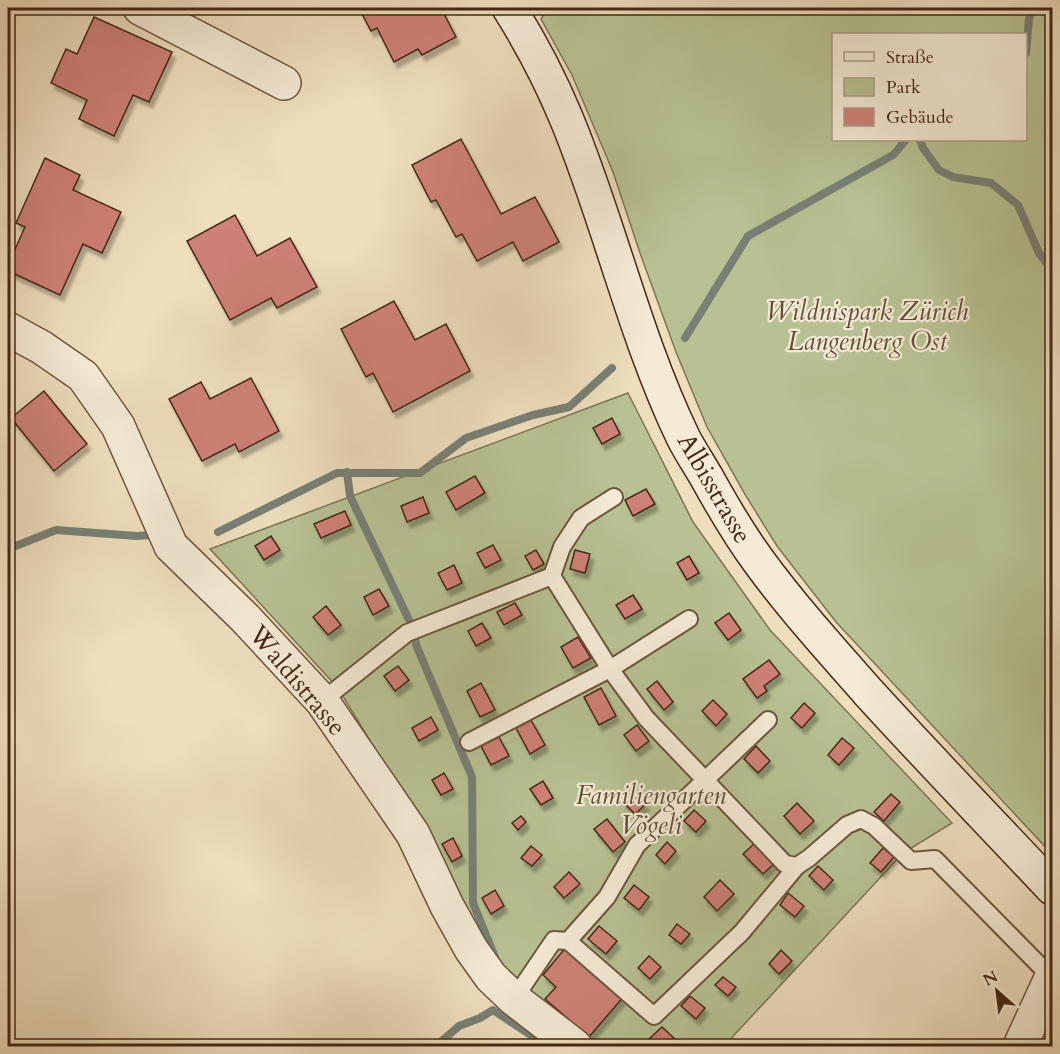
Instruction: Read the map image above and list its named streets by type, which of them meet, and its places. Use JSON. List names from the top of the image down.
{
  "streets": {
    "street": ["Albisstrasse", "Waldistrasse"]
  },
  "parks": ["Wildnispark Zürich Langenberg Ost", "Familiengarten Vögeli"],
  "legend": ["Straße", "Park", "Gebäude"],
  "north": "top left"
}
